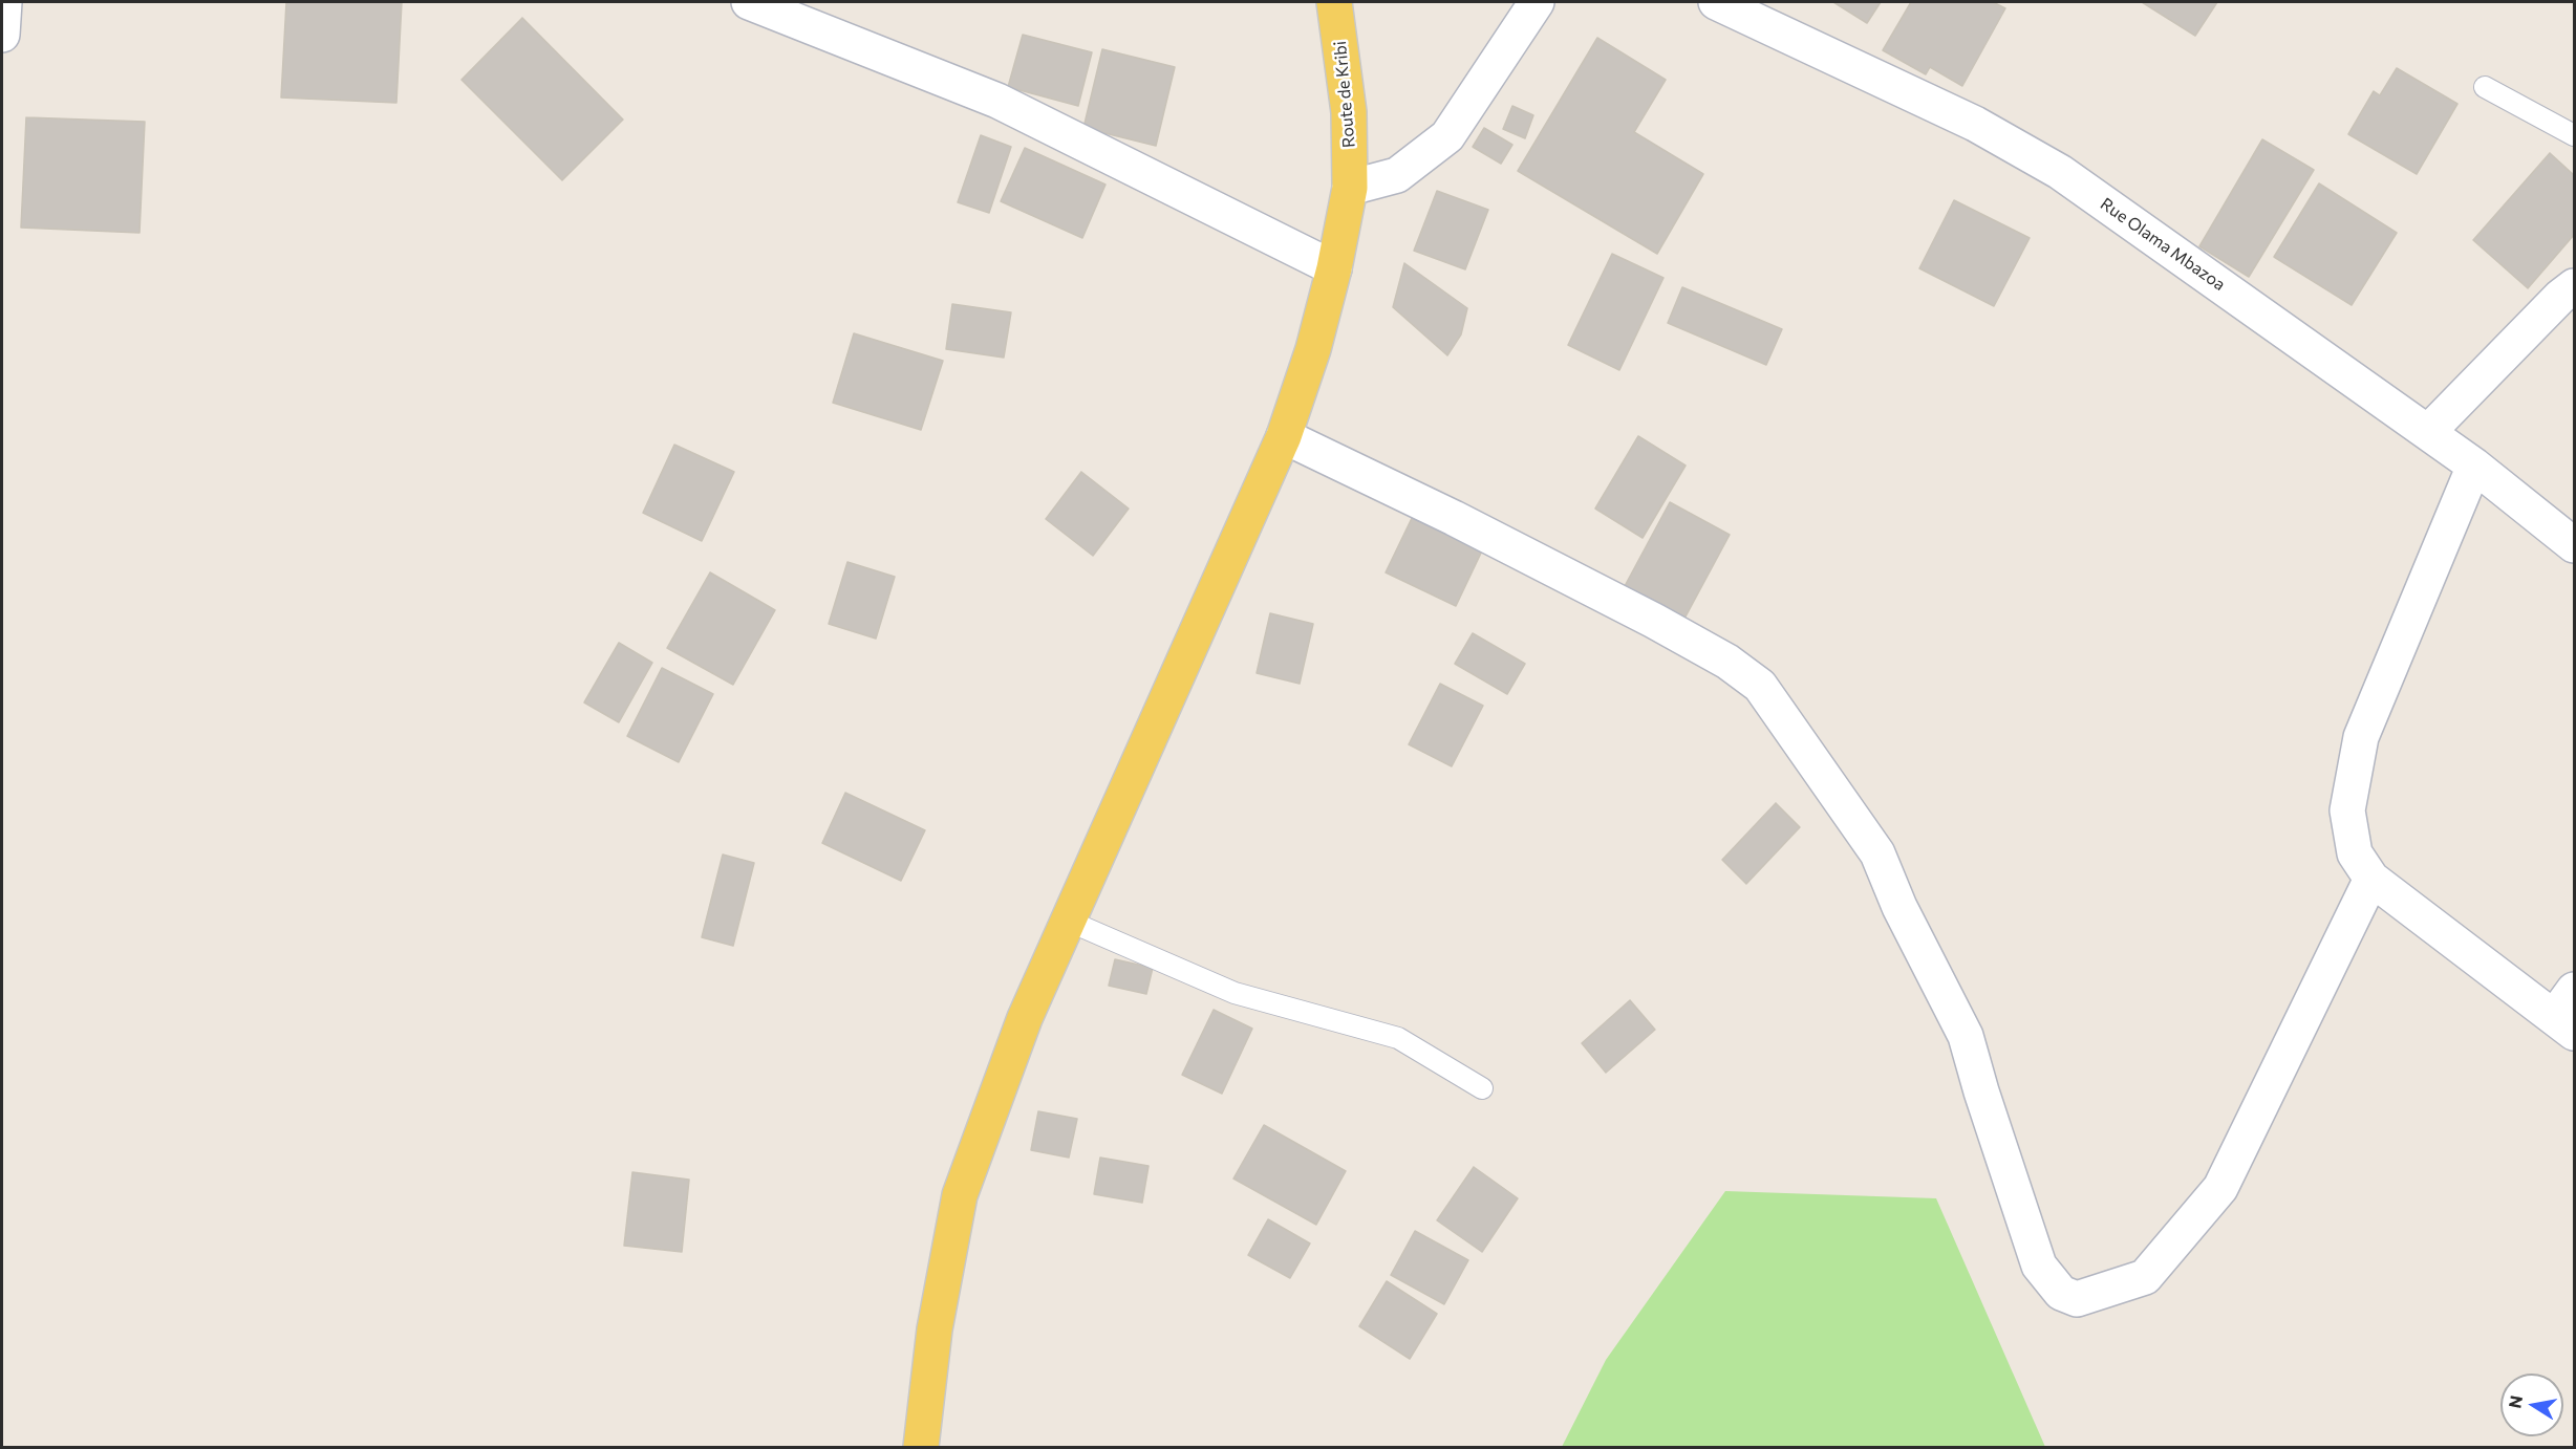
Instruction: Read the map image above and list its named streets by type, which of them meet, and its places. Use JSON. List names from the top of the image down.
{
  "streets": {
    "main road": ["Route de Kribi"],
    "street": ["Rue Olama Mbazoa"]
  },
  "north": "left"
}
